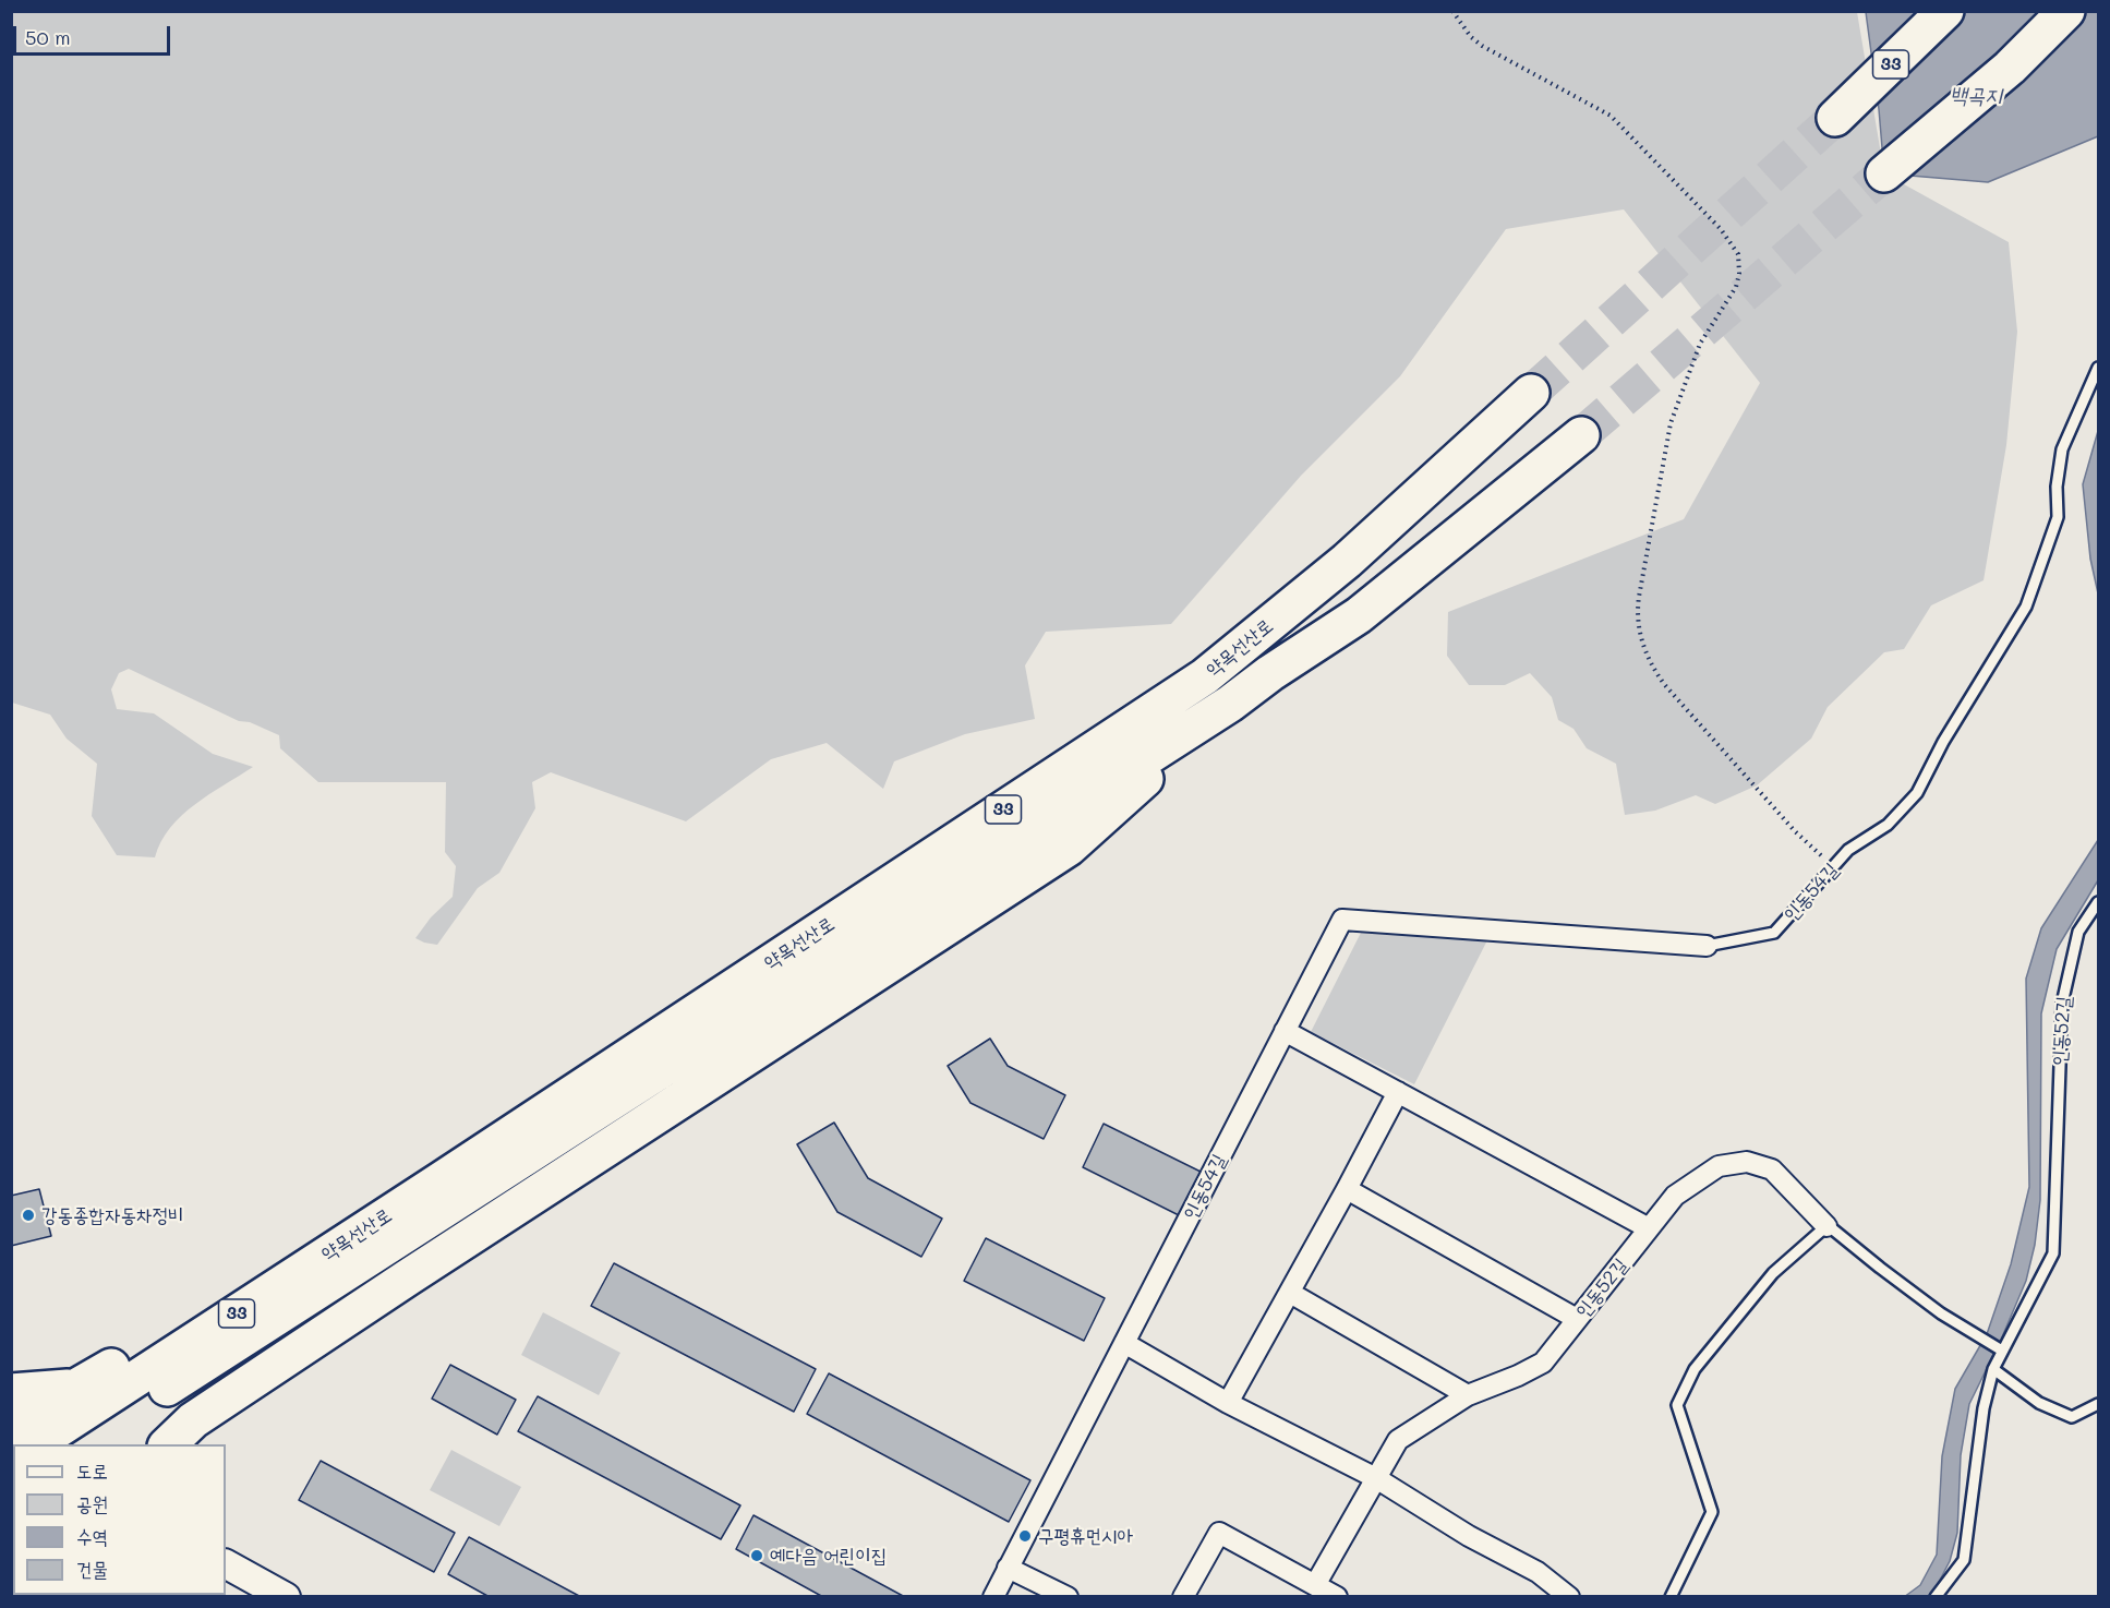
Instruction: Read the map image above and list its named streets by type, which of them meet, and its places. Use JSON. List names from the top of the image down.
{
  "streets": {
    "highway": ["33", "약목선산로"],
    "street": ["인동54길", "인동52길"]
  },
  "water": ["백곡지"],
  "places": ["강동종합자동차정비", "구평휴먼시아", "예다음 어린이집"],
  "legend": [
    "도로",
    "공원",
    "수역",
    "건물"
  ],
  "scale_bar": "50 m"
}
